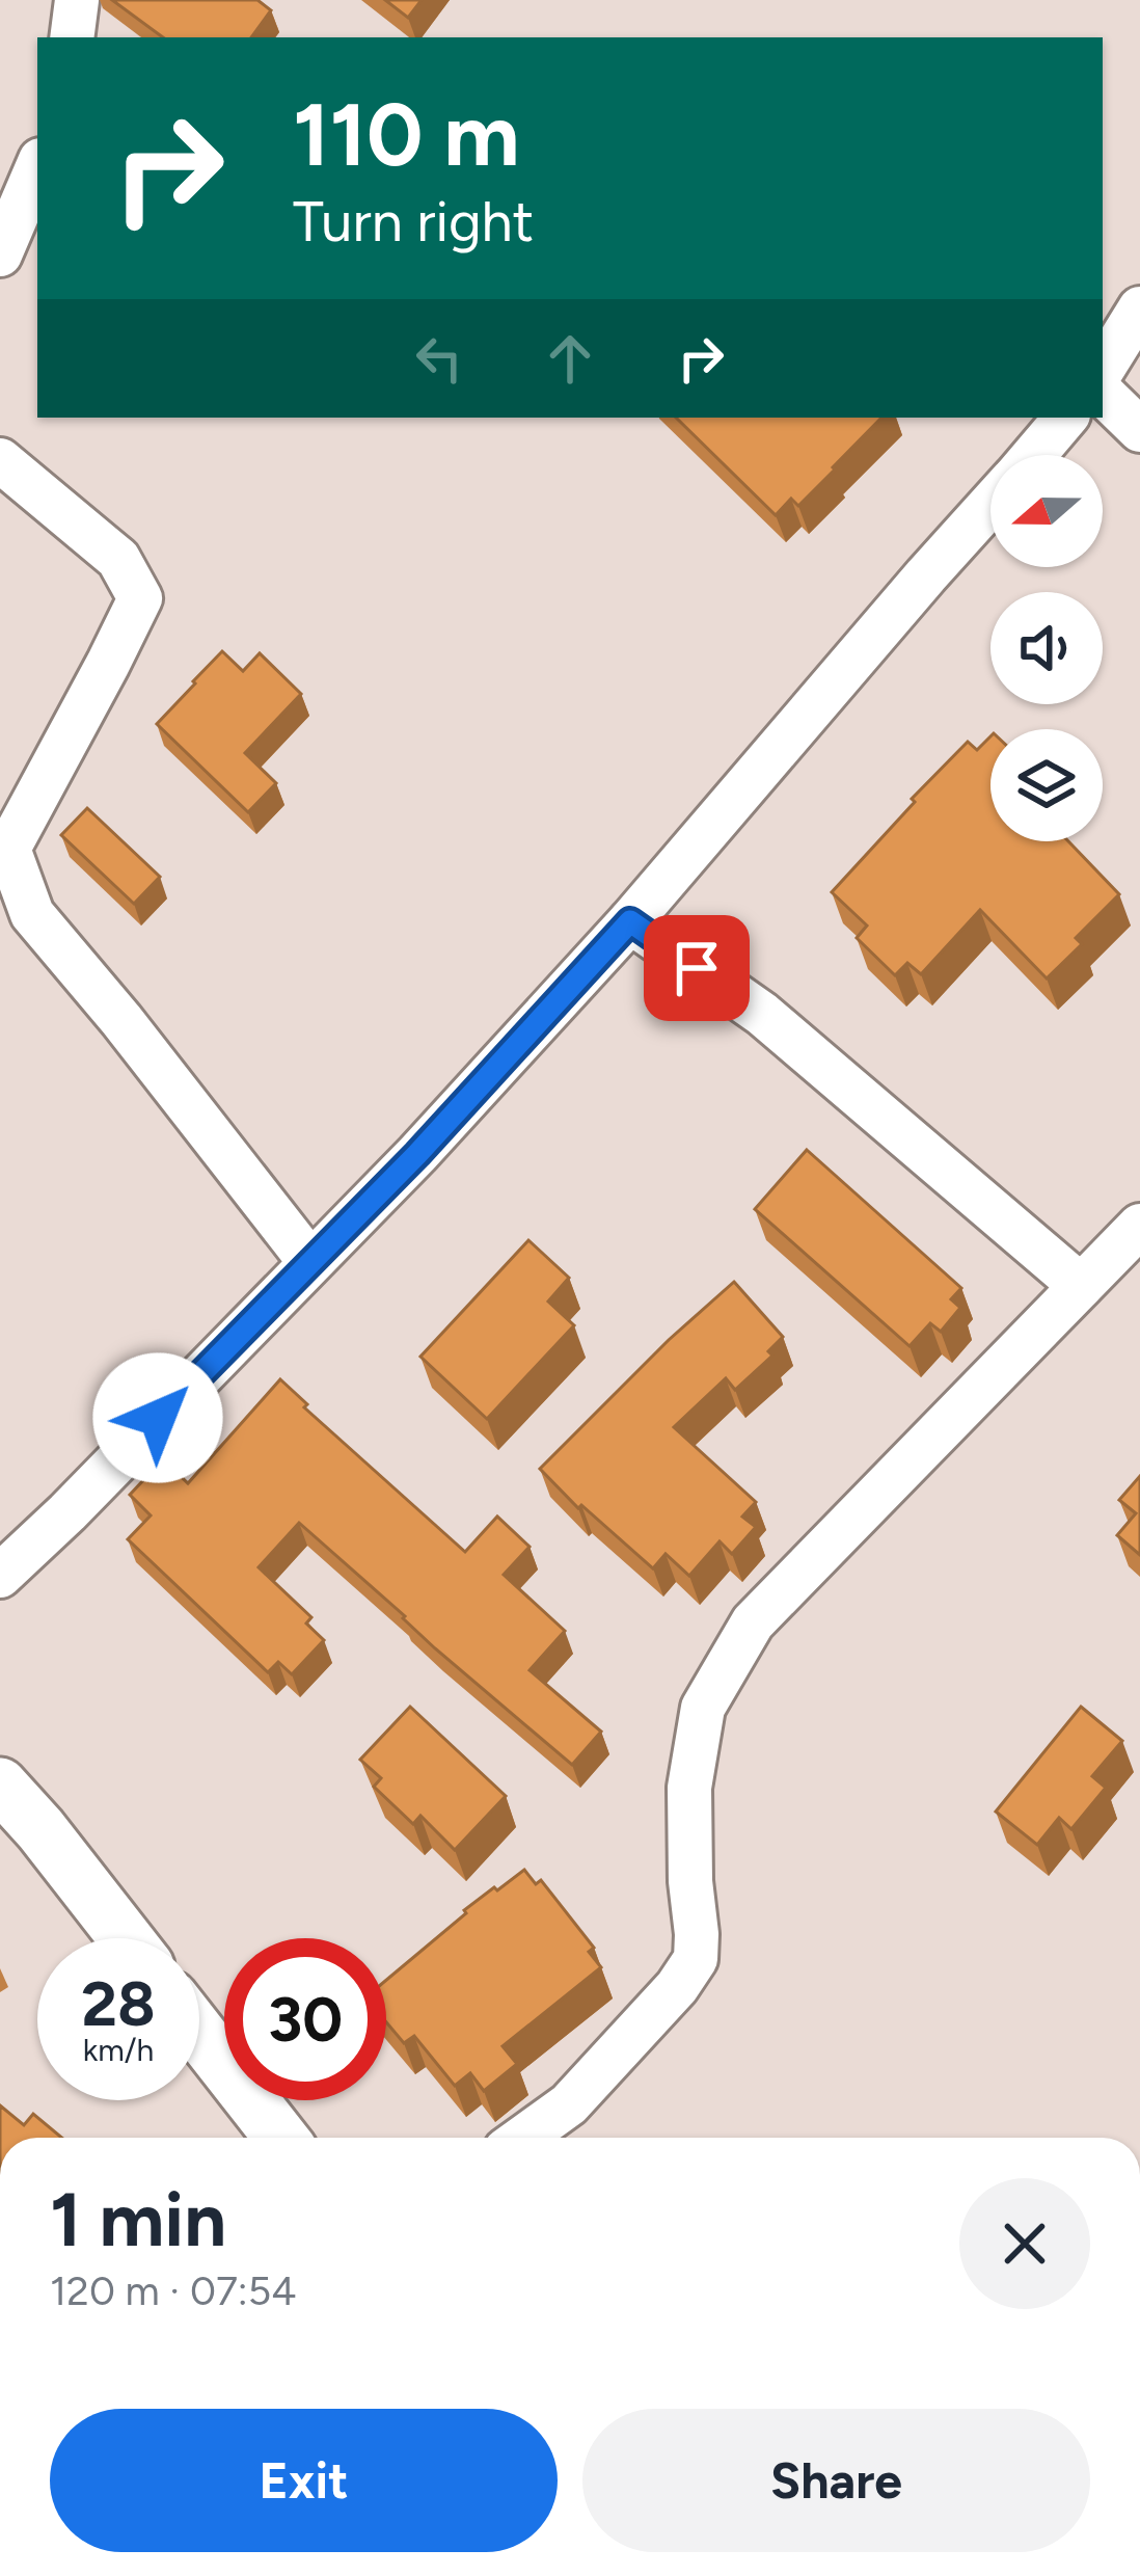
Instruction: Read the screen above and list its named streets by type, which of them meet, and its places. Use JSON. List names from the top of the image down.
{
  "north": "left",
  "page": {
    "turn": ["110 m", "Turn right"],
    "speed": "28 km/h",
    "limit": "30",
    "heading": ["1 min", "120 m · 07:54"],
    "buttons": ["Exit", "Share"]
  }
}
